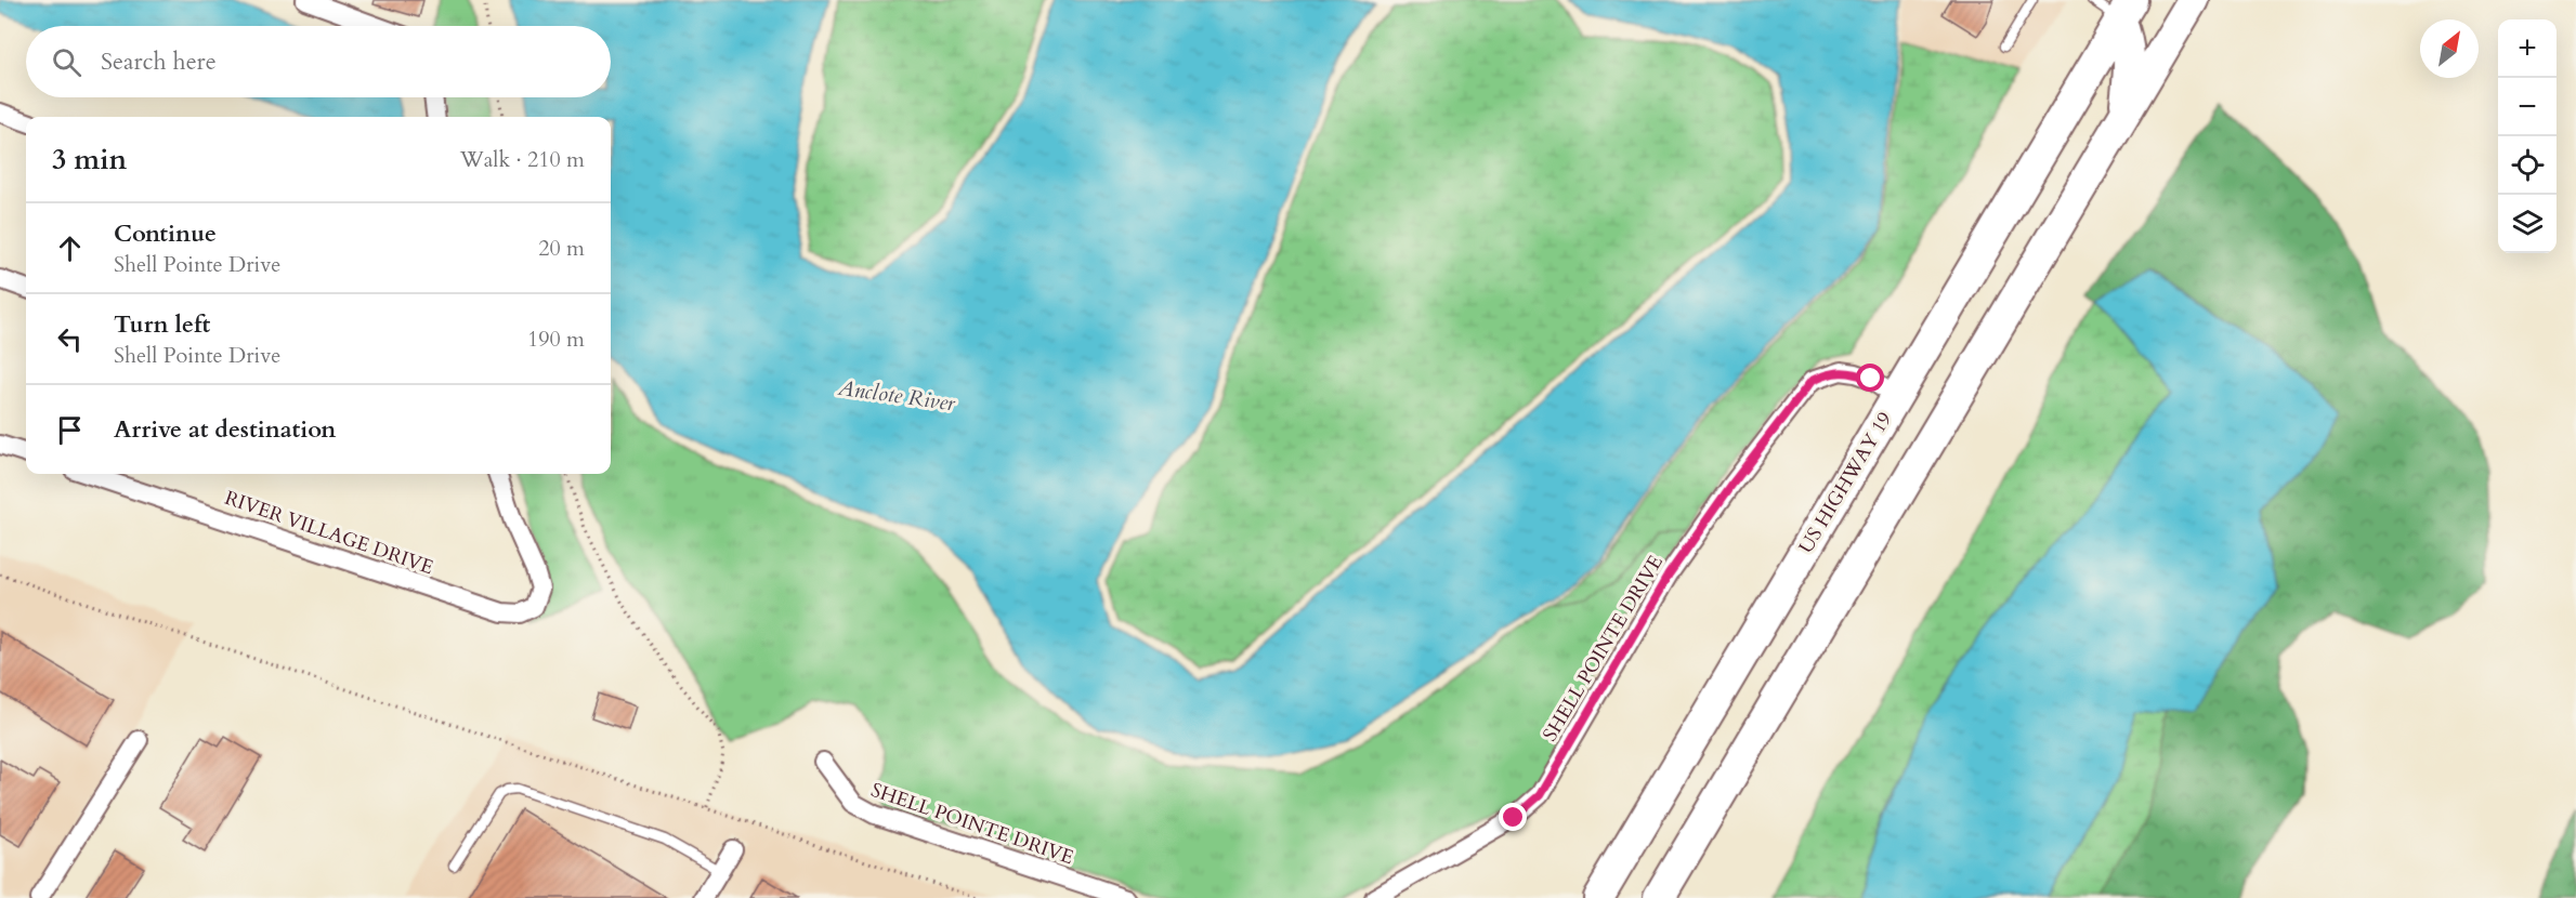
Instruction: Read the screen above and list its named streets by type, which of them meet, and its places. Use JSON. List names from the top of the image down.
{
  "streets": {
    "highway": ["US HIGHWAY 19"],
    "street": ["RIVER VILLAGE DRIVE", "SHELL POINTE DRIVE"]
  },
  "crossings": [
    ["US HIGHWAY 19", "SHELL POINTE DRIVE"]
  ],
  "water": ["Anclote River"],
  "north": "top right",
  "page": {
    "map_buttons": ["+", "−"],
    "search": "Search here",
    "heading": ["3 min", "Walk · 210 m"],
    "list": [
      ["Continue", "Shell Pointe Drive", "20 m"],
      ["Turn left", "Shell Pointe Drive", "190 m"],
      "Arrive at destination"
    ]
  }
}
